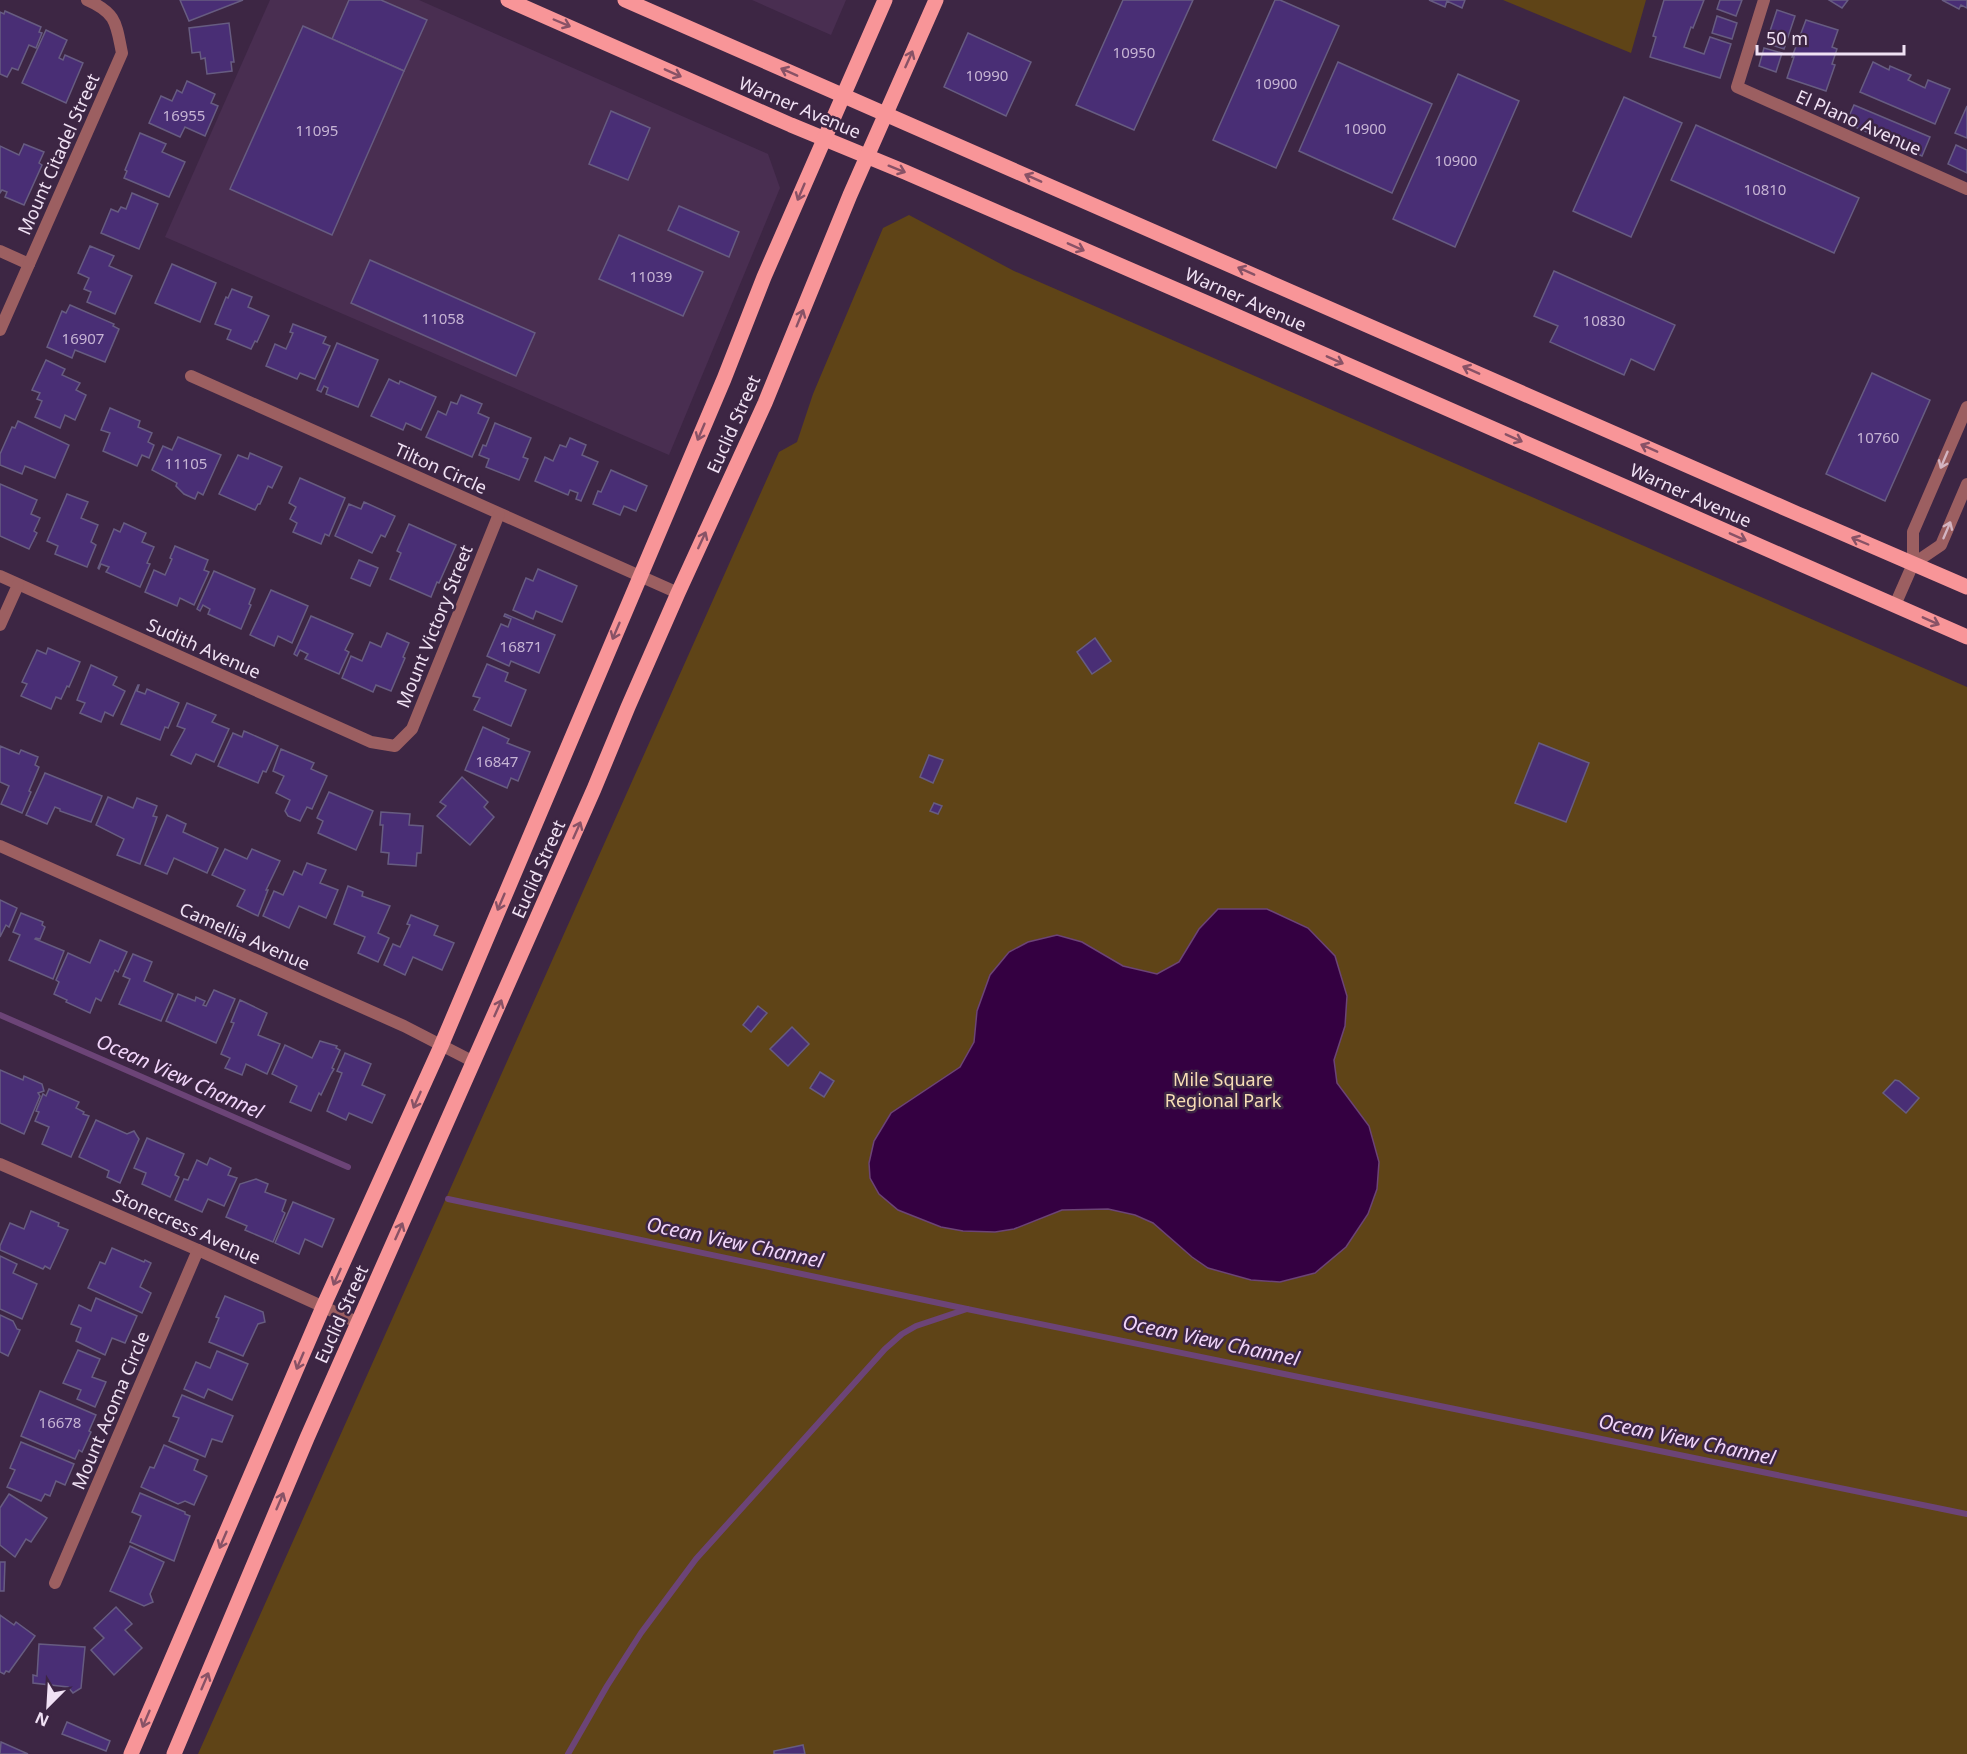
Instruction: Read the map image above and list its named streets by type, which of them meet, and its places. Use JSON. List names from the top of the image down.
{
  "streets": {
    "main road": ["Warner Avenue", "Euclid Street"],
    "street": [
      "El Plano Avenue",
      "Mount Citadel Street",
      "Tilton Circle",
      "Mount Victory Street",
      "Sudith Avenue",
      "Camellia Avenue",
      "Stonecress Avenue",
      "Mount Acoma Circle"
    ]
  },
  "crossings": [
    ["Warner Avenue", "Euclid Street"],
    ["Euclid Street", "Tilton Circle"],
    ["Euclid Street", "Camellia Avenue"],
    ["Euclid Street", "Stonecress Avenue"],
    ["Tilton Circle", "Mount Victory Street"],
    ["Mount Victory Street", "Sudith Avenue"],
    ["Stonecress Avenue", "Mount Acoma Circle"]
  ],
  "water": ["Ocean View Channel"],
  "parks": ["Mile Square Regional Park"],
  "house_numbers": [
    "10950",
    "10990",
    "10900",
    "16955",
    "10900",
    "11095",
    "10900",
    "10810",
    "11039",
    "11058",
    "10830",
    "16907",
    "10760",
    "11105",
    "16871",
    "16847",
    "16678"
  ],
  "scale_bar": "50 m",
  "north": "bottom left"
}
